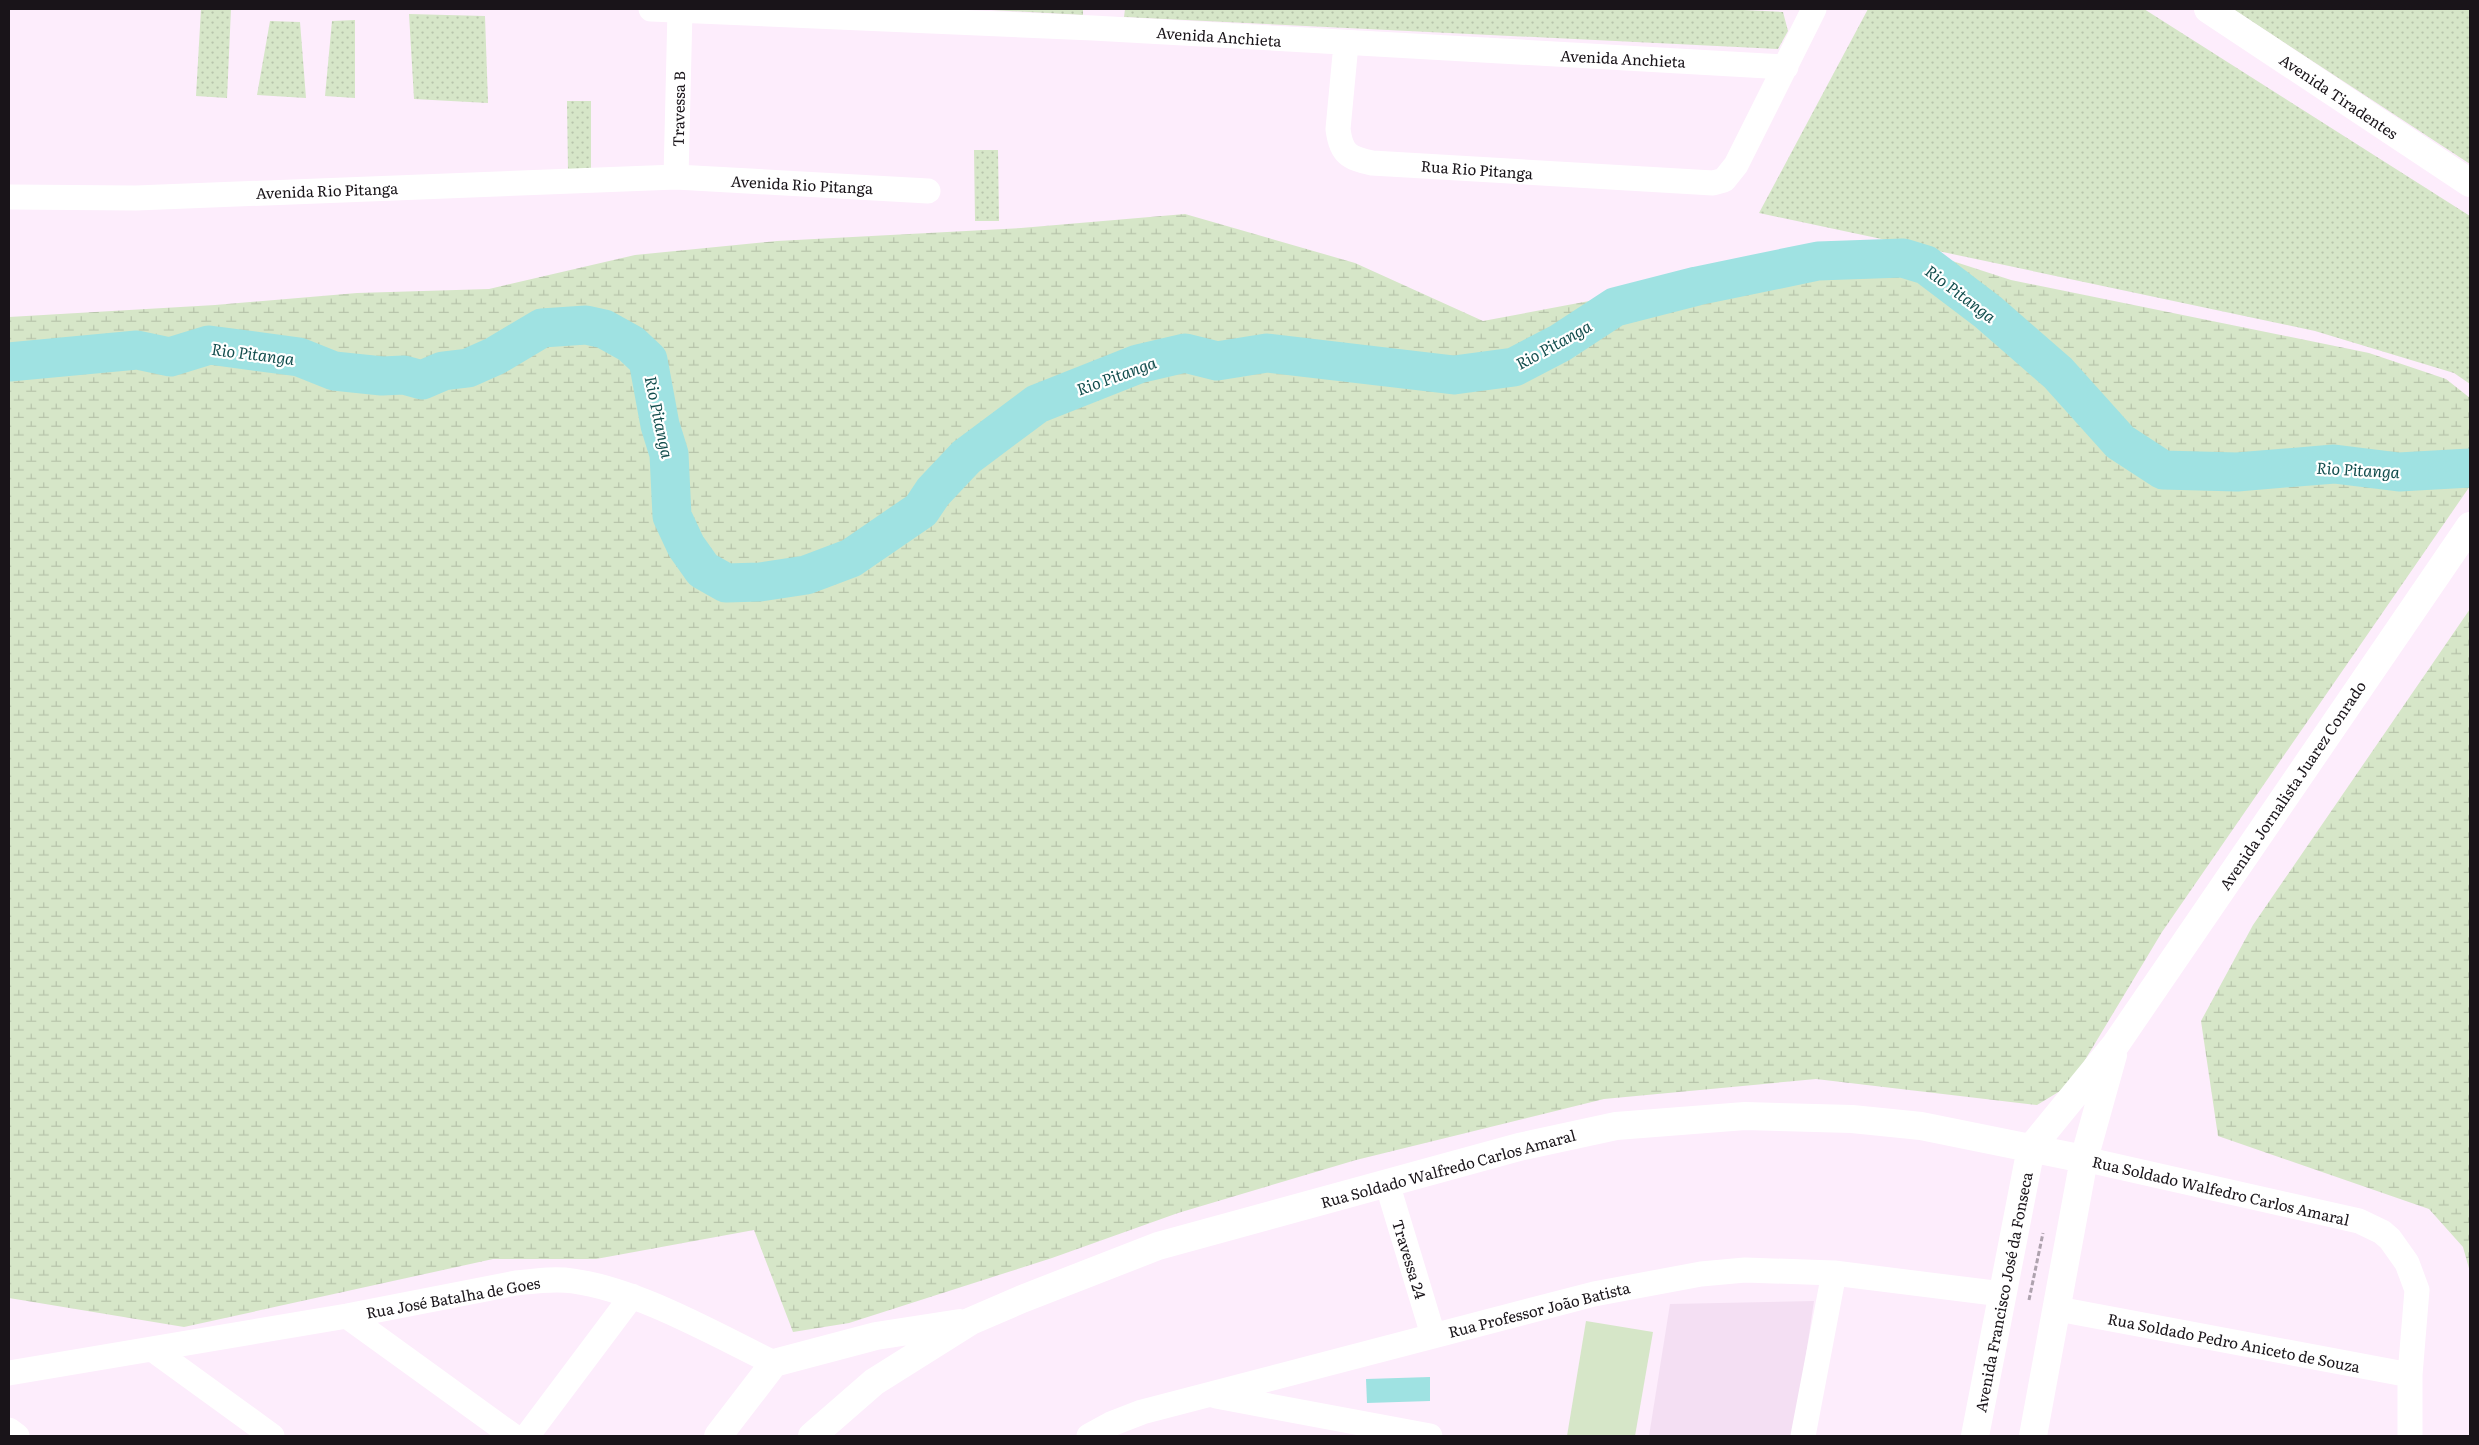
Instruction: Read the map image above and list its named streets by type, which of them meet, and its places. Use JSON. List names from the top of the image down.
{
  "streets": {
    "street": [
      "Avenida Anchieta",
      "Avenida Tiradentes",
      "Travessa B",
      "Rua Rio Pitanga",
      "Avenida Rio Pitanga",
      "Avenida Jornalista Juarez Conrado",
      "Rua Soldado Walfredo Carlos Amaral",
      "Rua Soldado Walfedro Carlos Amaral",
      "Travessa 24",
      "Avenida Francisco José da Fonseca",
      "Rua José Batalha de Goes",
      "Rua Professor João Batista",
      "Rua Soldado Pedro Aniceto de Souza"
    ]
  },
  "crossings": [
    ["Avenida Anchieta", "Travessa B"],
    ["Avenida Anchieta", "Rua Rio Pitanga"],
    ["Travessa B", "Avenida Rio Pitanga"],
    ["Avenida Jornalista Juarez Conrado", "Rua Soldado Walfredo Carlos Amaral"],
    ["Avenida Jornalista Juarez Conrado", "Rua Soldado Walfedro Carlos Amaral"],
    ["Avenida Jornalista Juarez Conrado", "Avenida Francisco José da Fonseca"],
    ["Rua Soldado Walfredo Carlos Amaral", "Rua Soldado Walfedro Carlos Amaral"],
    ["Rua Soldado Walfredo Carlos Amaral", "Travessa 24"],
    ["Rua Soldado Walfredo Carlos Amaral", "Avenida Francisco José da Fonseca"],
    ["Rua Soldado Walfedro Carlos Amaral", "Rua Soldado Pedro Aniceto de Souza"],
    ["Travessa 24", "Rua Professor João Batista"],
    ["Avenida Francisco José da Fonseca", "Rua Professor João Batista"]
  ],
  "water": ["Rio Pitanga"]
}
